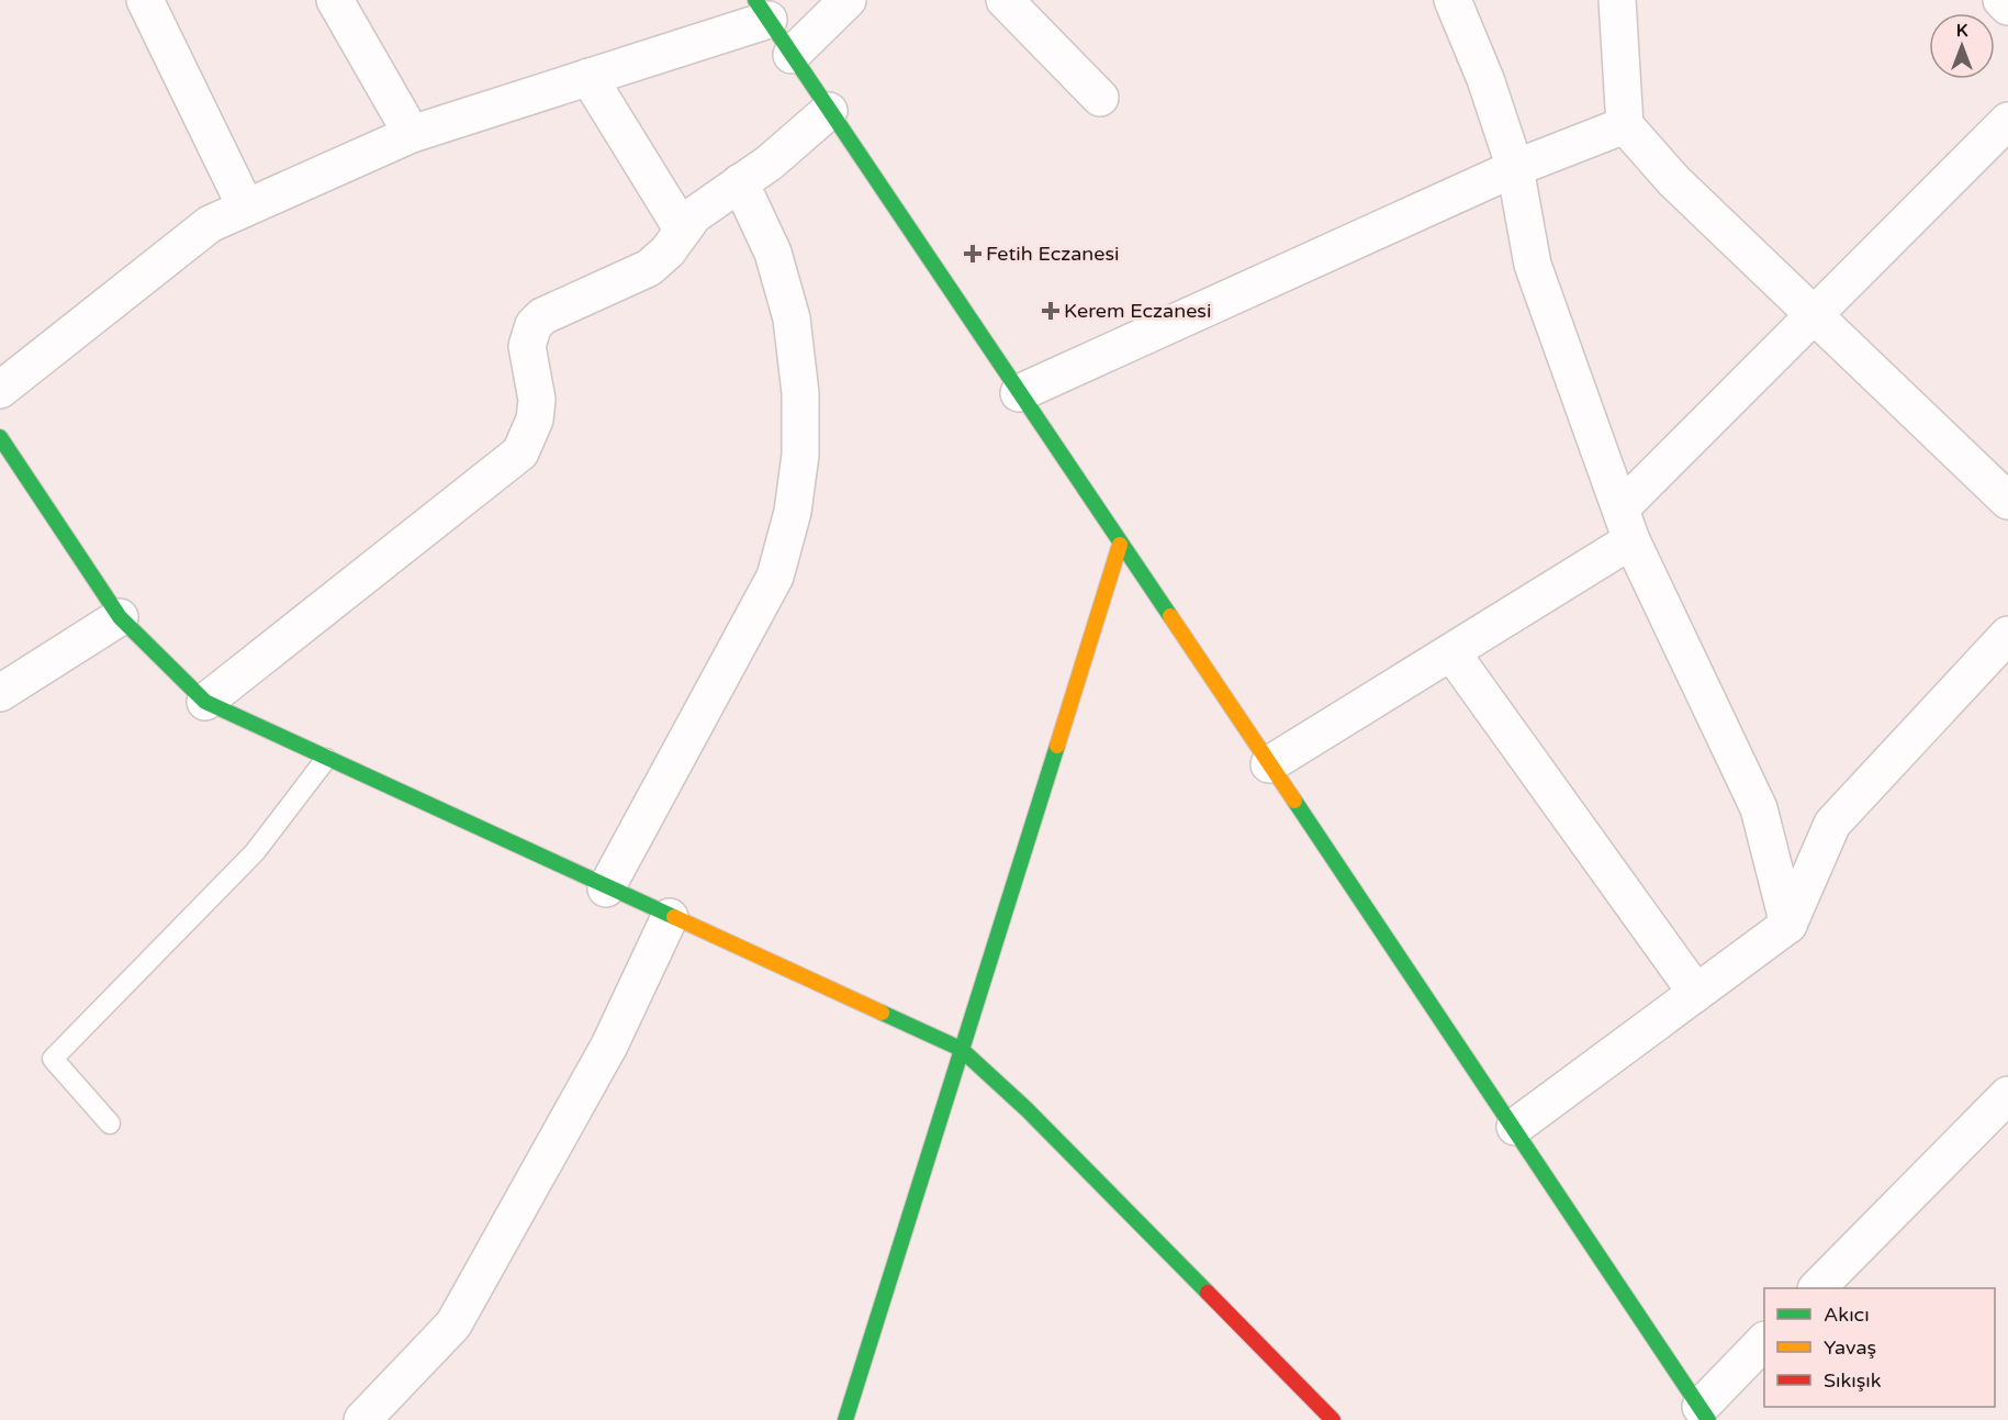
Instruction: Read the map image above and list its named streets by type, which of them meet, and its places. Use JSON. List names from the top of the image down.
{
  "places": {
    "health": ["Fetih Eczanesi", "Kerem Eczanesi"]
  },
  "legend": ["Akıcı", "Yavaş", "Sıkışık"],
  "north": "top"
}
